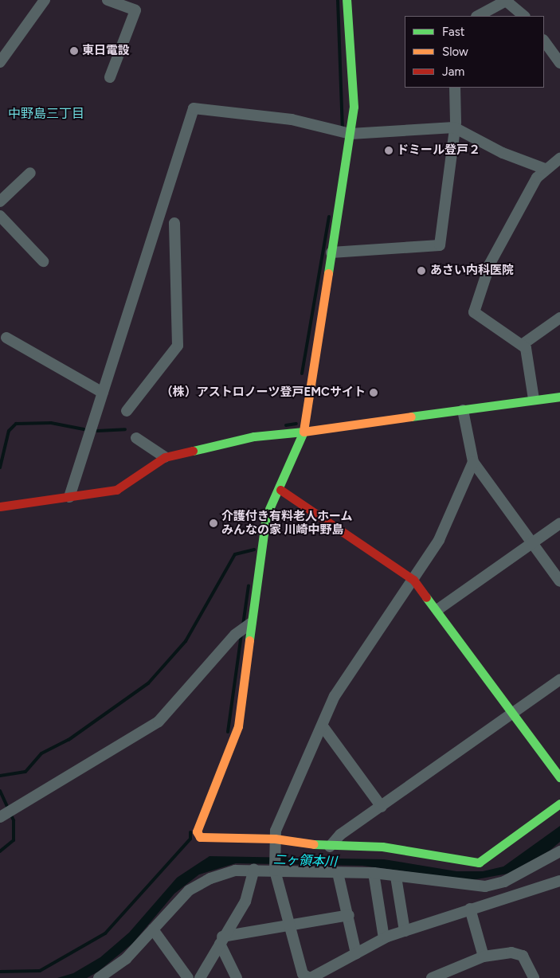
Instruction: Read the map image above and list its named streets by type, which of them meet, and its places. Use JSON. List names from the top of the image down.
{
  "districts": ["中野島三丁目"],
  "water": ["二ヶ領本川"],
  "places": [
    "東日電設",
    "ドミール登戸２",
    "あさい内科医院",
    "（株）アストロノーツ登戸EMCサイト",
    "介護付き有料老人ホーム みんなの家 川崎中野島"
  ],
  "legend": ["Fast", "Slow", "Jam"]
}
